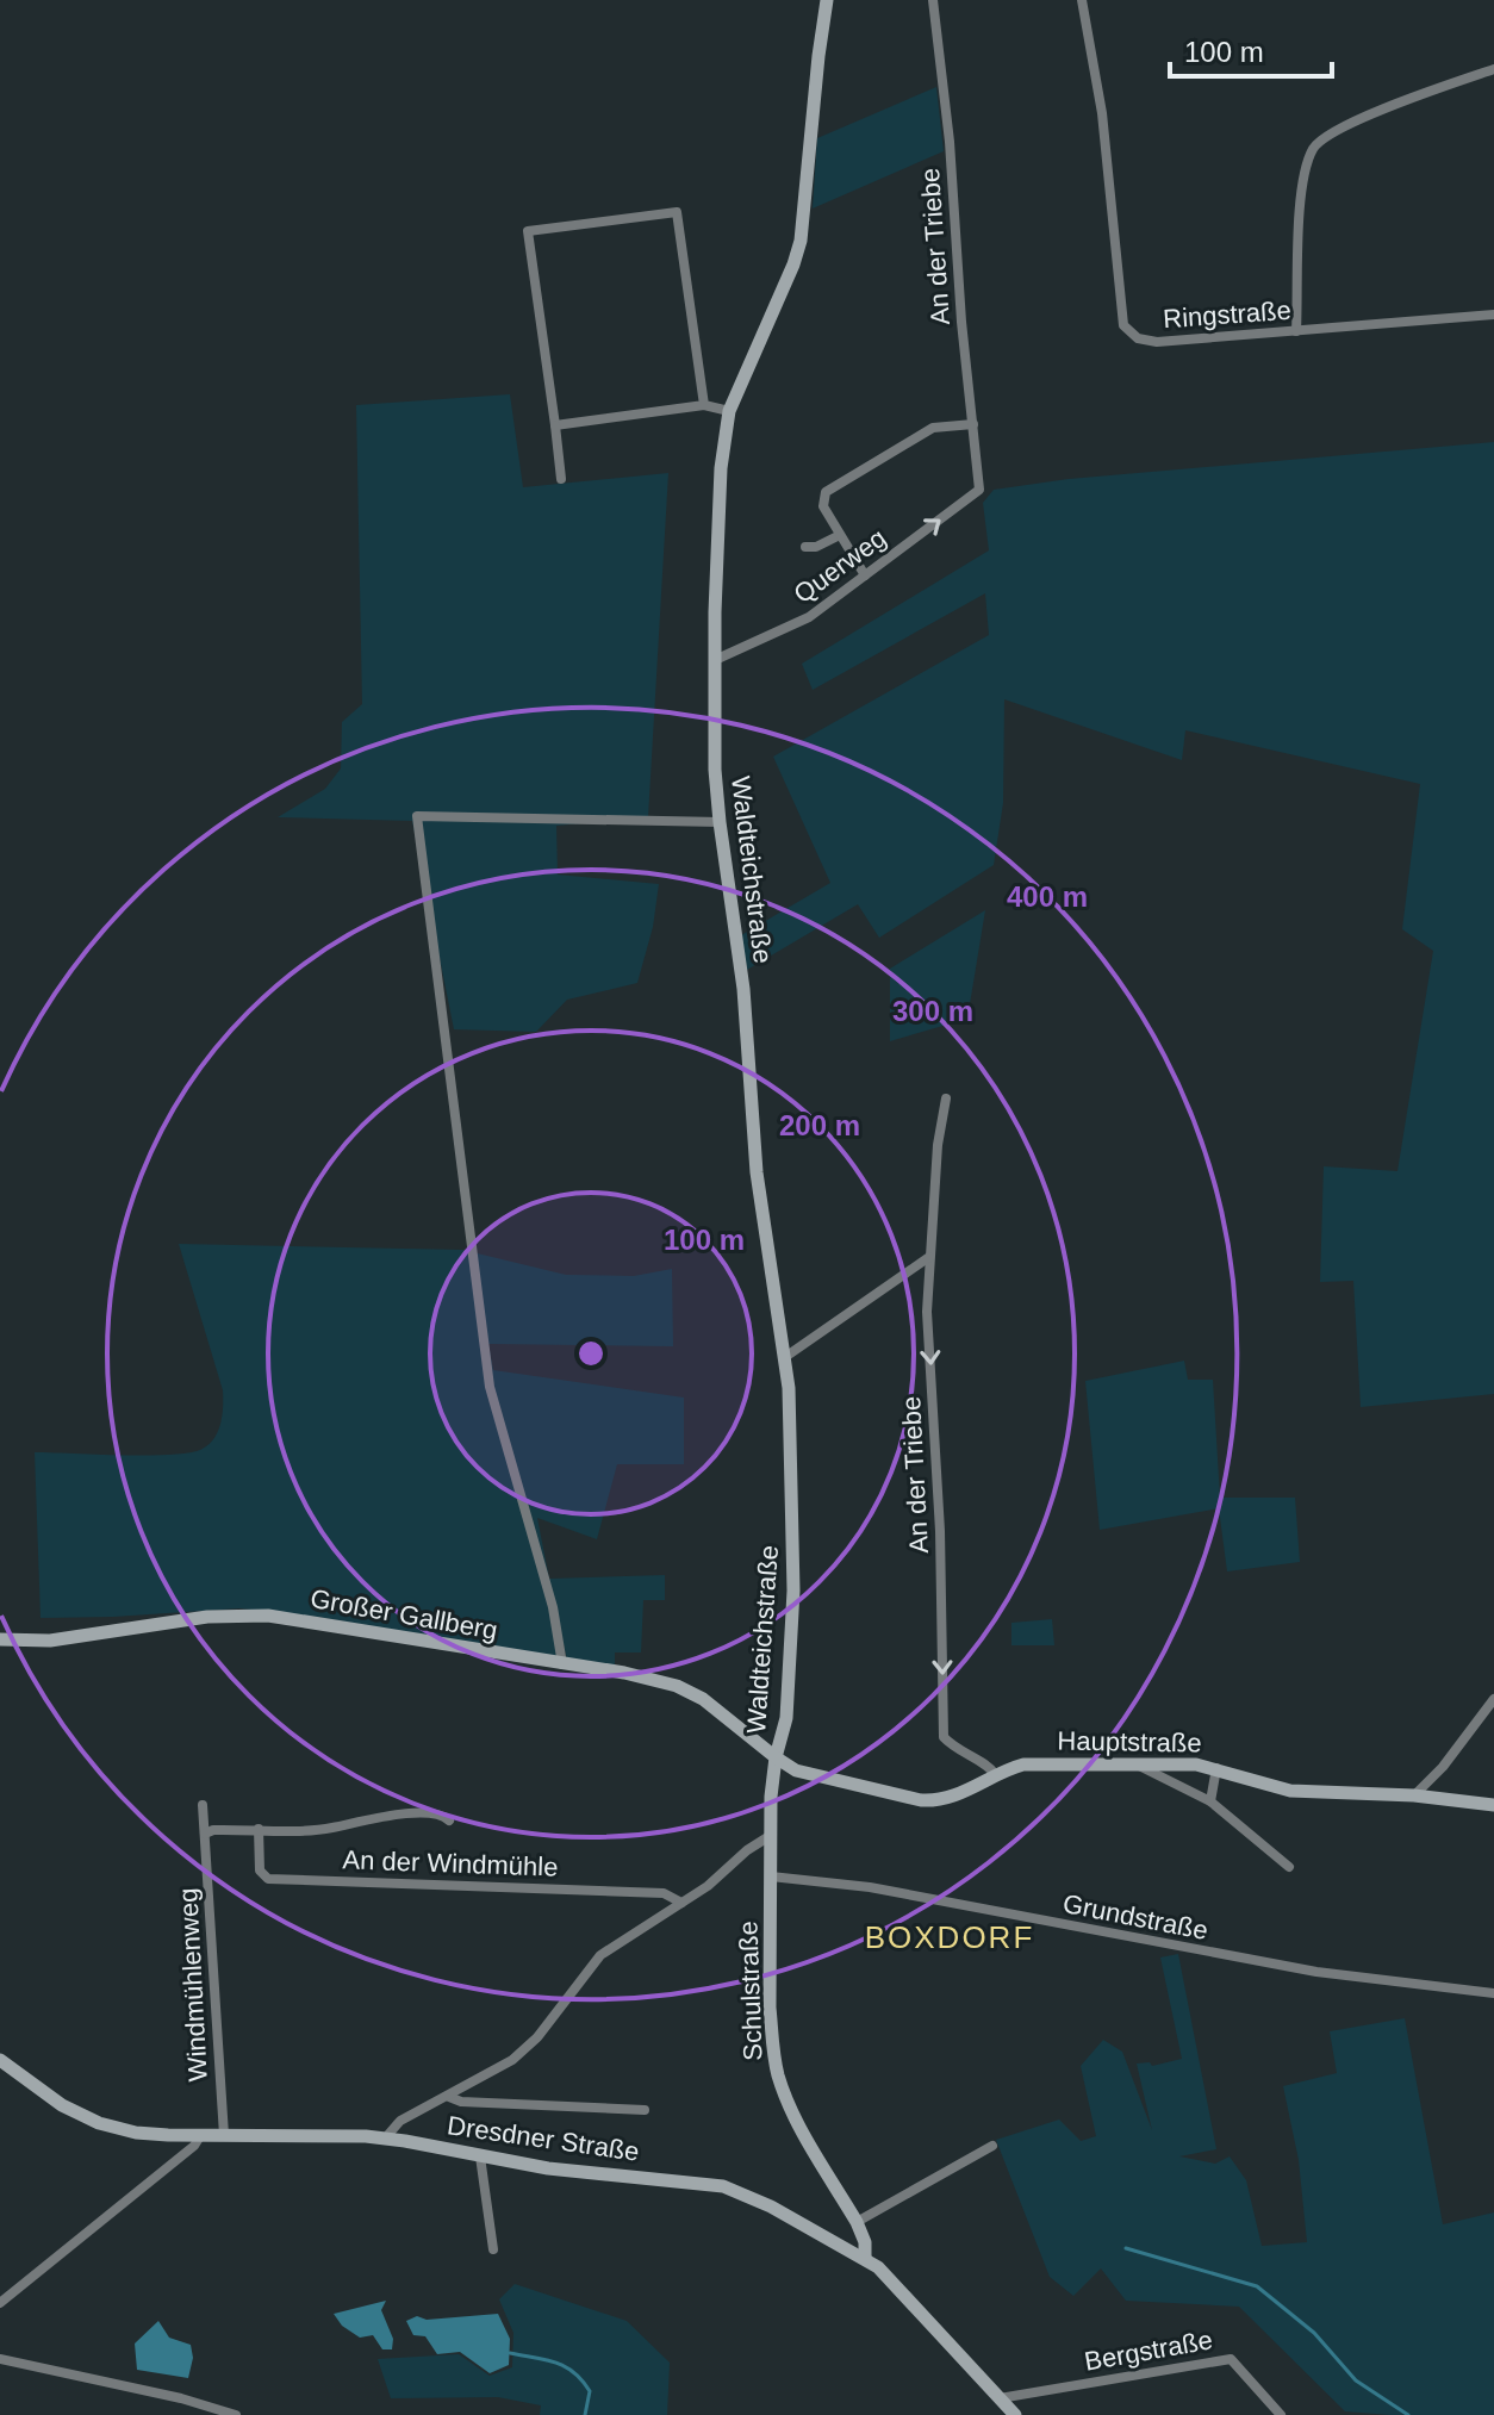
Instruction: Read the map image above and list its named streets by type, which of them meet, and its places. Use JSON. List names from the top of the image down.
{
  "streets": {
    "street": [
      "An der Triebe",
      "Ringstraße",
      "Querweg",
      "Waldteichstraße",
      "Großer Gallberg",
      "Hauptstraße",
      "An der Windmühle",
      "Grundstraße",
      "Windmühlenweg",
      "Schulstraße",
      "Dresdner Straße",
      "Bergstraße"
    ]
  },
  "crossings": [
    ["An der Triebe", "Querweg"],
    ["An der Triebe", "Hauptstraße"],
    ["Querweg", "Waldteichstraße"],
    ["Waldteichstraße", "Großer Gallberg"],
    ["Waldteichstraße", "Hauptstraße"],
    ["Waldteichstraße", "Schulstraße"],
    ["Großer Gallberg", "Hauptstraße"],
    ["Großer Gallberg", "Schulstraße"],
    ["Hauptstraße", "Schulstraße"],
    ["Grundstraße", "Schulstraße"],
    ["Windmühlenweg", "Dresdner Straße"],
    ["Schulstraße", "Dresdner Straße"],
    ["Dresdner Straße", "Bergstraße"]
  ],
  "one_way": ["An der Triebe", "Querweg"],
  "districts": ["BOXDORF"],
  "scale_bar": "100 m",
  "rings": [
    "400 m",
    "300 m",
    "200 m",
    "100 m"
  ]
}
